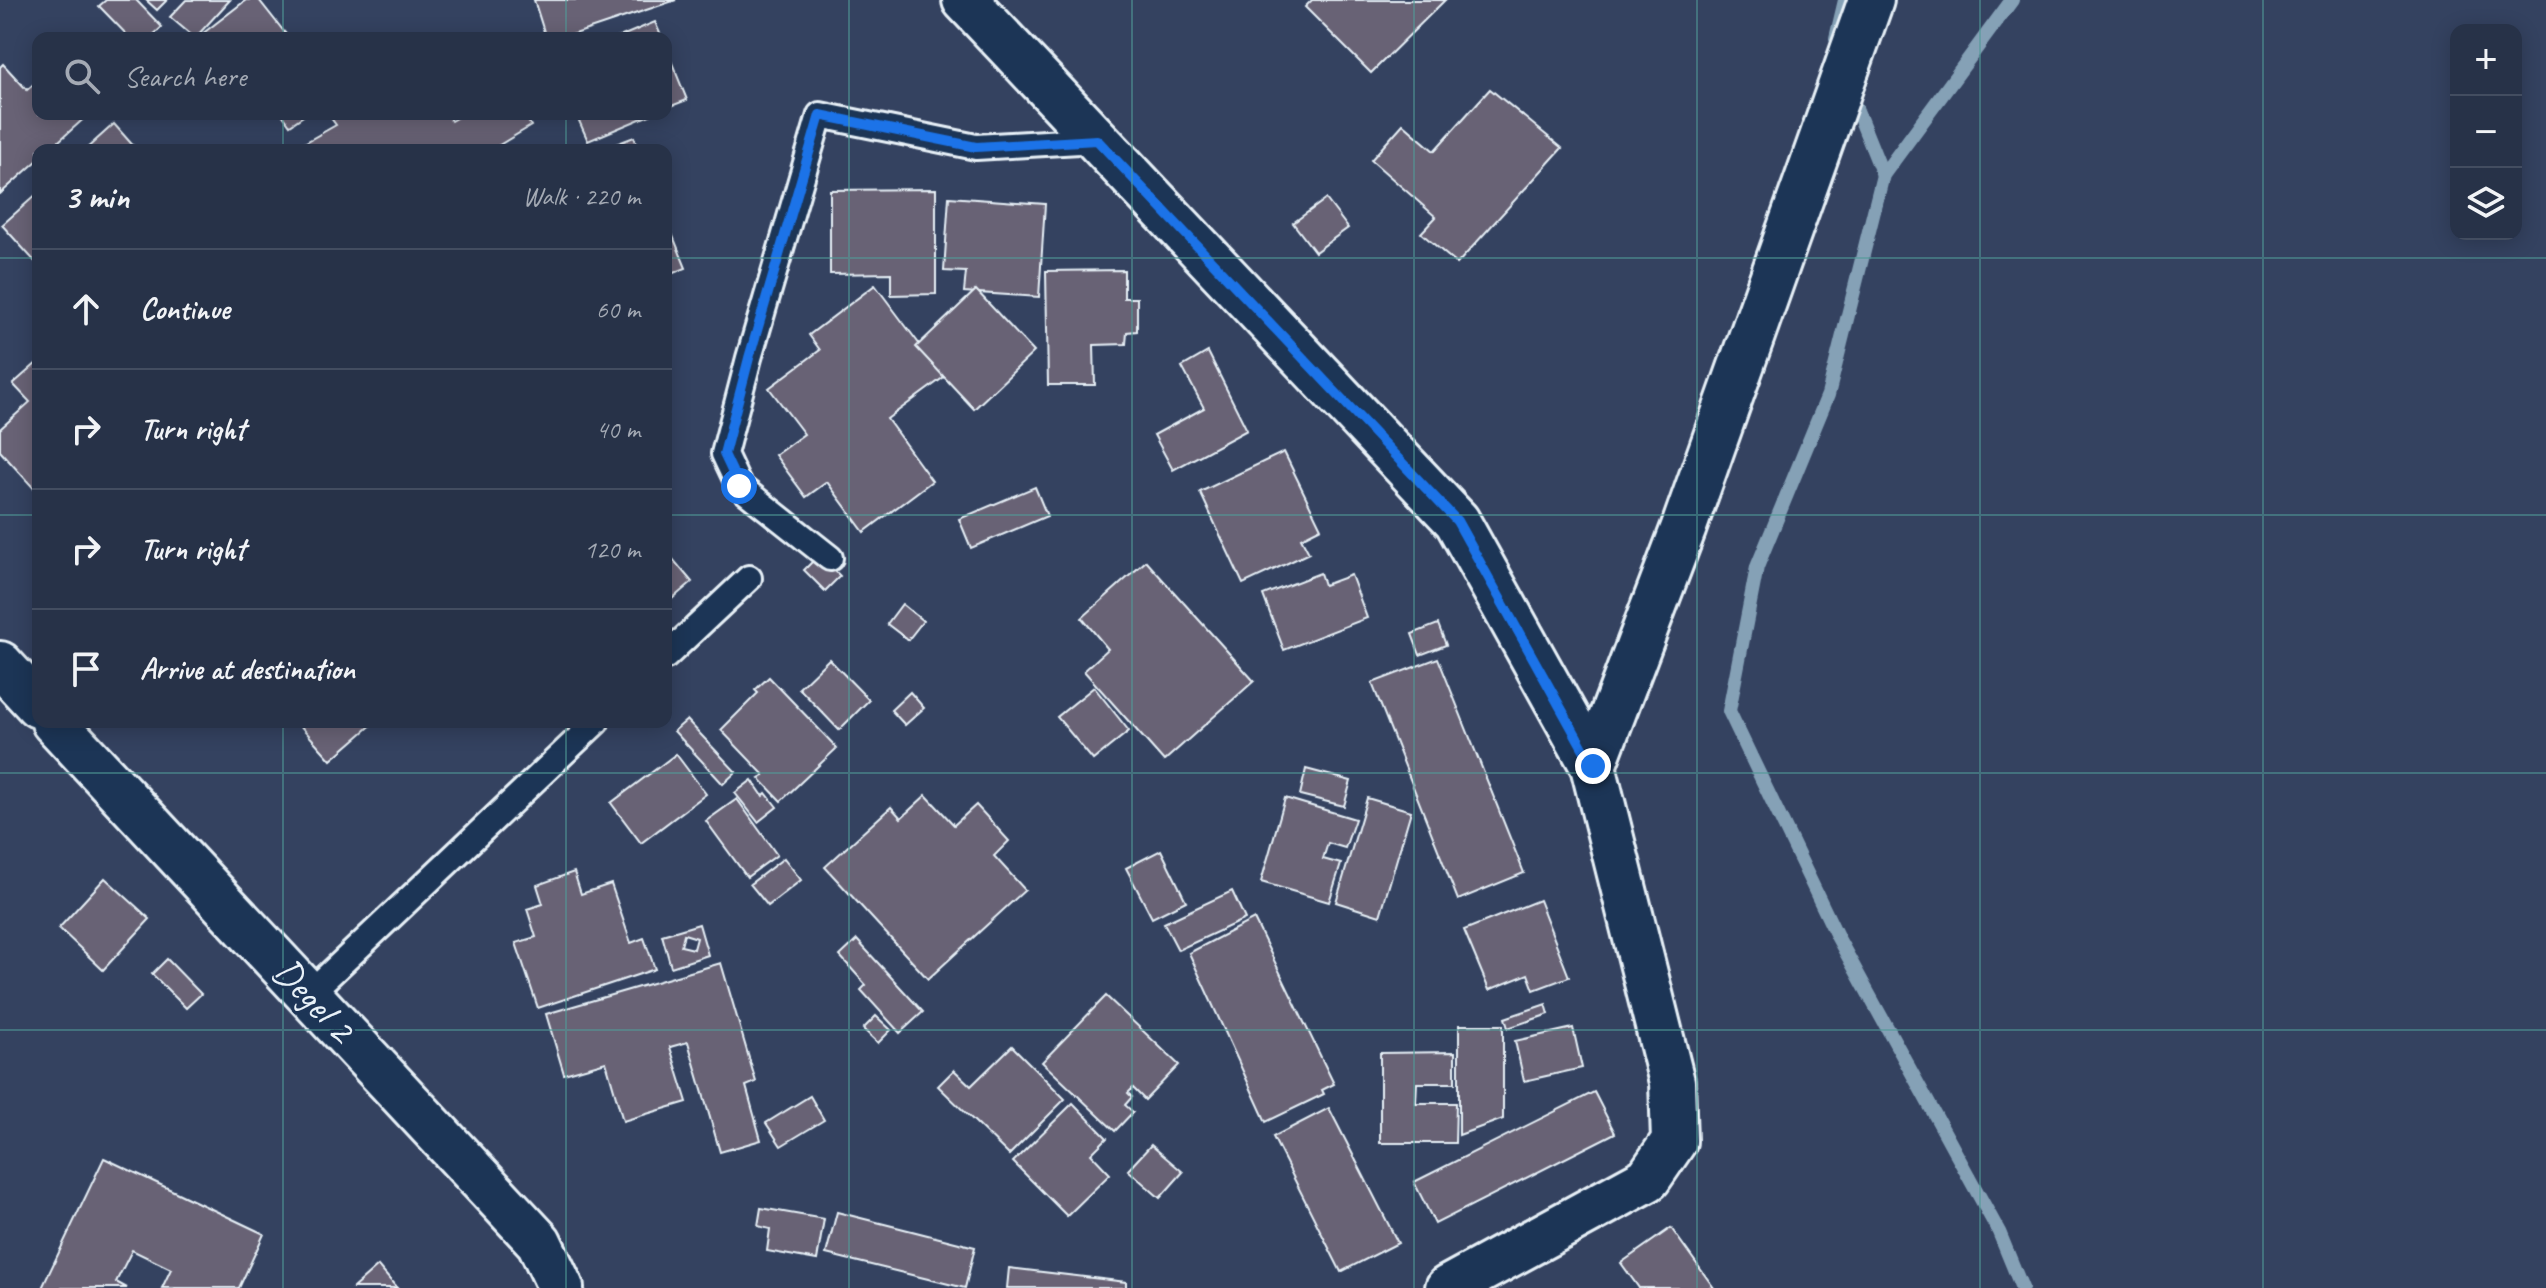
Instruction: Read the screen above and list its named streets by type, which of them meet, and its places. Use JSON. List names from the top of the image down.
{
  "streets": {
    "street": ["Degel 2"]
  },
  "page": {
    "map_buttons": ["+", "−"],
    "search": "Search here",
    "heading": ["3 min", "Walk · 220 m"],
    "list": [
      ["Continue", "60 m"],
      ["Turn right", "40 m"],
      ["Turn right", "120 m"],
      "Arrive at destination"
    ]
  }
}
